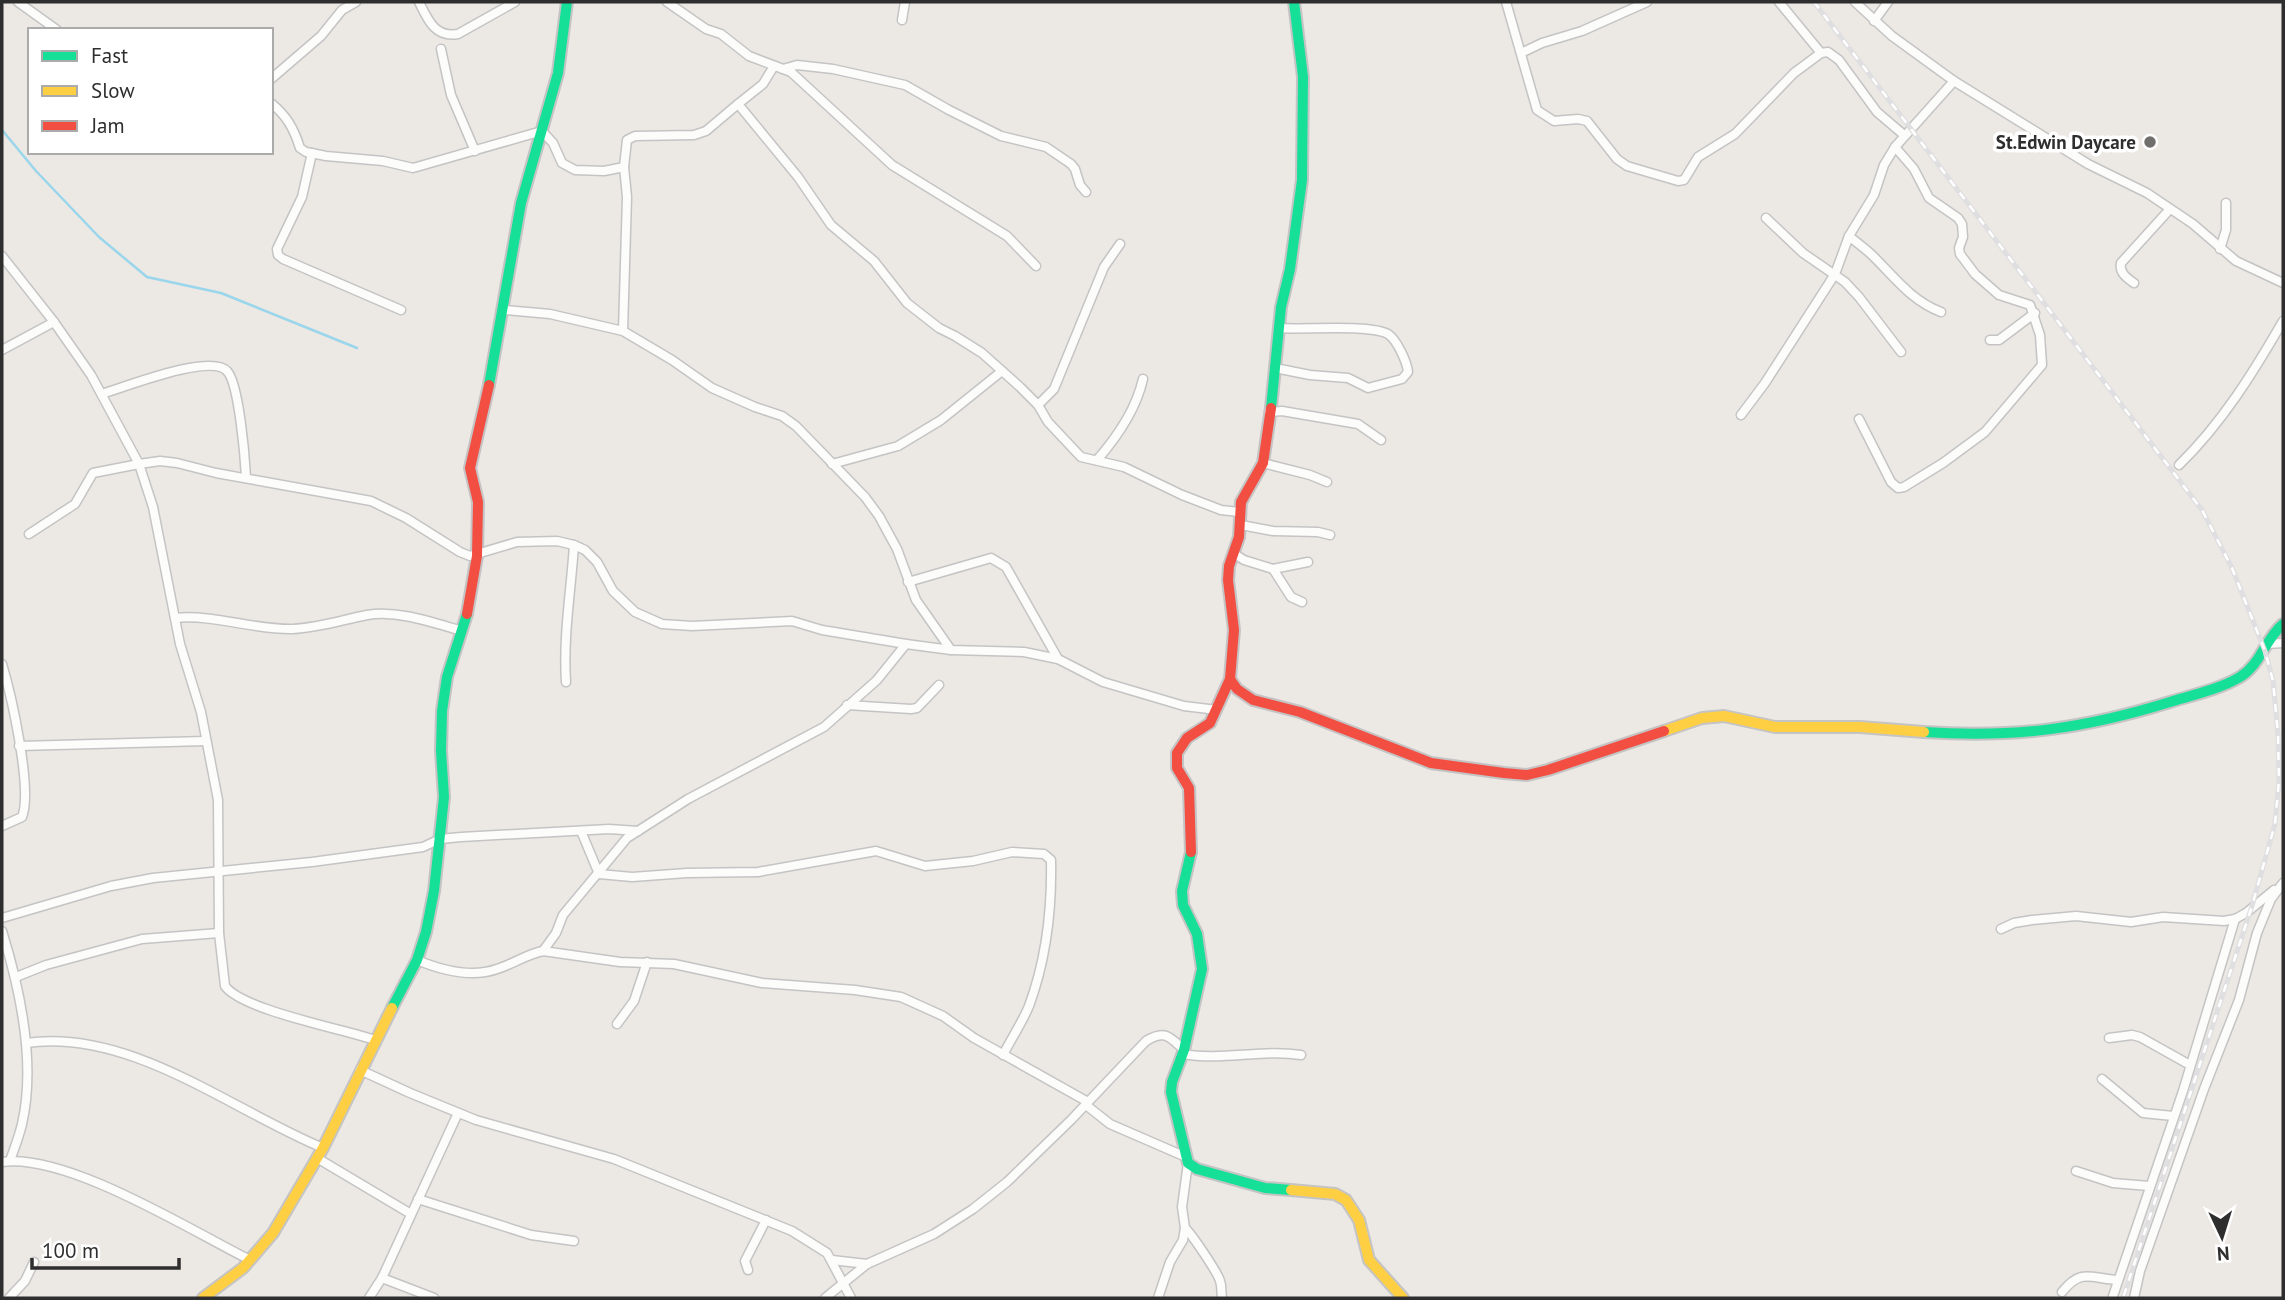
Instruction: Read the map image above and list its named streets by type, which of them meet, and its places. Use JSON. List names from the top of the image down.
{
  "places": ["St.Edwin Daycare"],
  "legend": ["Fast", "Slow", "Jam"],
  "scale_bar": "100 m",
  "north": "bottom"
}
